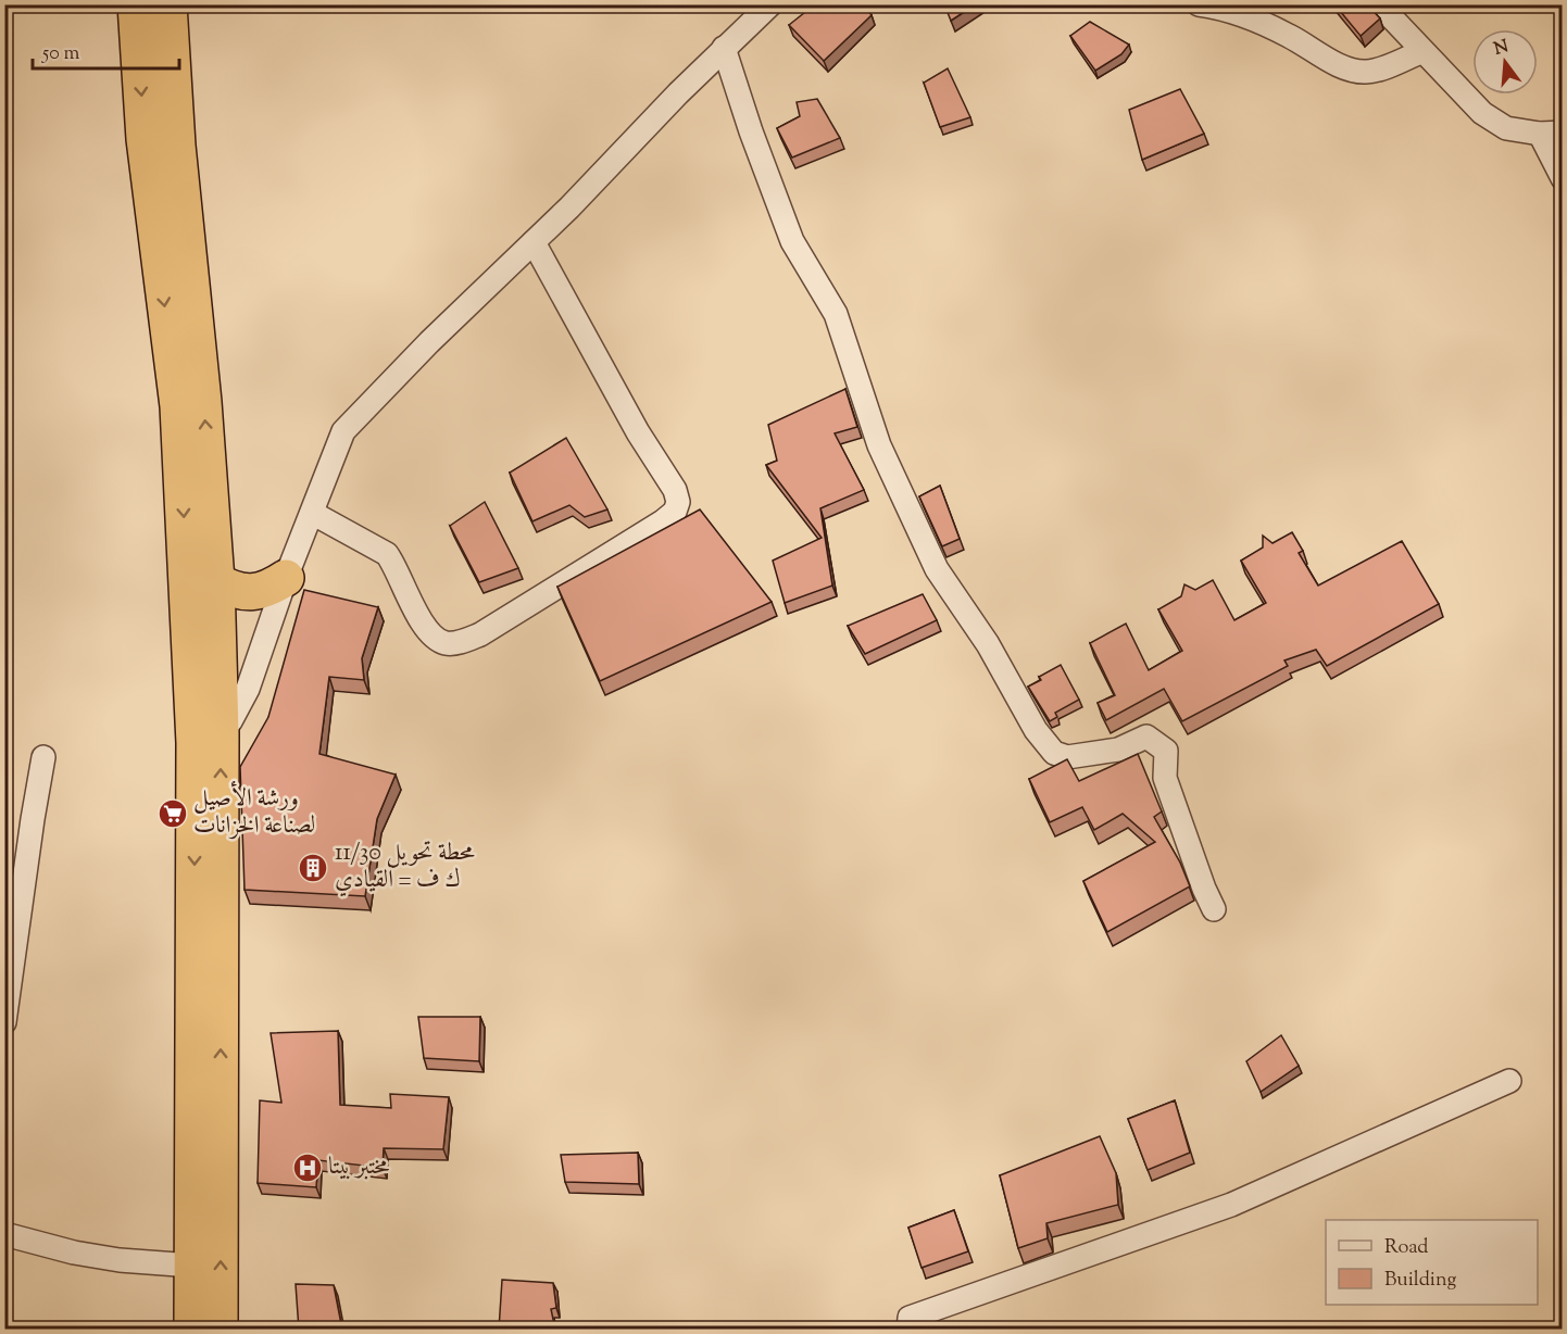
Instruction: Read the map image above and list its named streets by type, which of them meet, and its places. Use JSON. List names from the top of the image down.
{
  "places": {
    "supermarket": ["ورشة الأصيل لصناعة الخزانات"],
    "building": ["محطة تحويل 11/30 ك ف = القيادي"],
    "hospital": ["مختبر بيتا"]
  },
  "legend": ["Road", "Building"],
  "scale_bar": "50 m",
  "north": "top"
}
